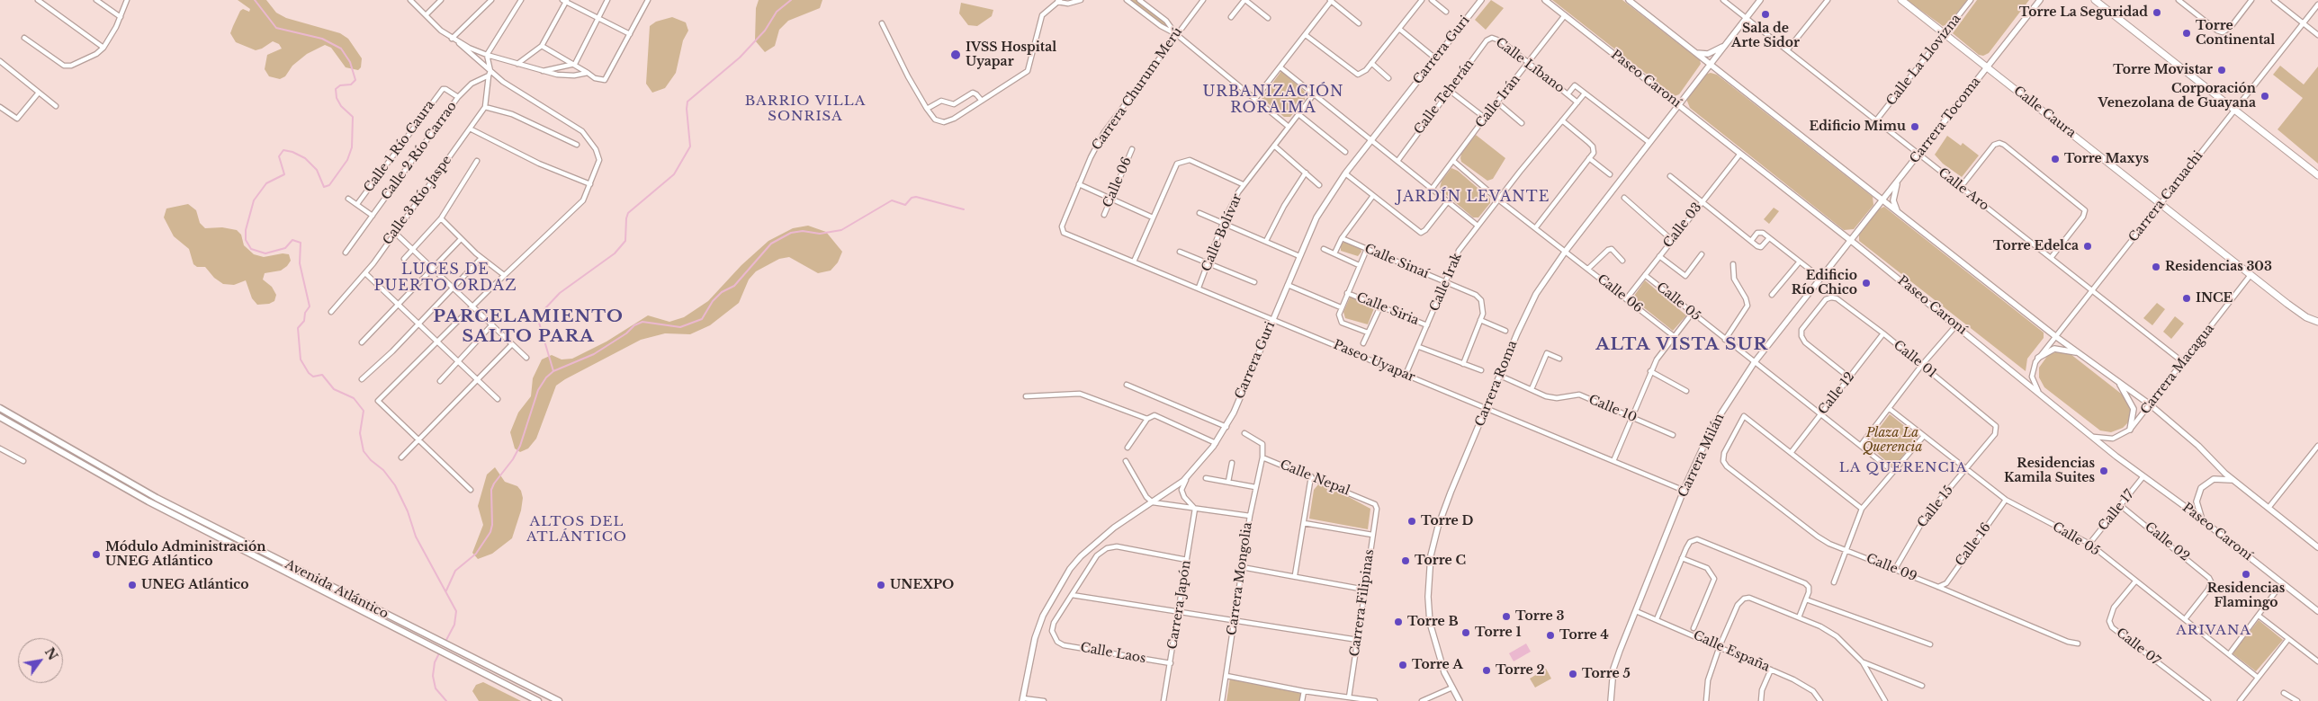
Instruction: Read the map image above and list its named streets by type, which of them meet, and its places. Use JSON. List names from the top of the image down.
{
  "streets": {
    "main road": ["Calle Caura", "Avenida Atlántico"],
    "street": [
      "Carrera Guri",
      "Calle La Llovizna",
      "Calle Líbano",
      "Paseo Caroní",
      "Carrera Churum Merú",
      "Calle Teherán",
      "Calle Irán",
      "Carrera Tocoma",
      "Calle 1 Río Caura",
      "Calle 2 Río Carrao",
      "Calle 06",
      "Calle Aro",
      "Carrera Caruachi",
      "Calle 3 Río Jaspe",
      "Calle 03",
      "Calle Bolívar",
      "Calle Sinaí",
      "Calle Irak",
      "Calle 05",
      "Calle Siria",
      "Calle 01",
      "Paseo Uyapar",
      "Carrera Macagua",
      "Carrera Roma",
      "Calle 12",
      "Calle 10",
      "Carrera Milán",
      "Calle Nepal",
      "Calle 15",
      "Calle 17",
      "Calle 02",
      "Calle 16",
      "Calle 09",
      "Carrera Mongolia",
      "Carrera Filipinas",
      "Carrera Japón",
      "Calle 07",
      "Calle España",
      "Calle Laos"
    ]
  },
  "crossings": [
    ["Carrera Guri", "Paseo Uyapar"],
    ["Calle La Llovizna", "Calle Caura"],
    ["Calle La Llovizna", "Calle Aro"],
    ["Calle Líbano", "Calle Teherán"],
    ["Calle Líbano", "Calle Irán"],
    ["Calle Líbano", "Calle Irak"],
    ["Paseo Caroní", "Calle Irán"],
    ["Paseo Caroní", "Carrera Tocoma"],
    ["Paseo Caroní", "Carrera Caruachi"],
    ["Paseo Caroní", "Calle 03"],
    ["Paseo Caroní", "Carrera Macagua"],
    ["Paseo Caroní", "Carrera Roma"],
    ["Paseo Caroní", "Carrera Milán"],
    ["Paseo Caroní", "Calle 17"],
    ["Carrera Churum Merú", "Paseo Uyapar"],
    ["Calle Irán", "Calle 06"],
    ["Calle Caura", "Carrera Tocoma"],
    ["Calle Caura", "Carrera Caruachi"],
    ["Calle Caura", "Carrera Macagua"],
    ["Carrera Tocoma", "Calle Aro"],
    ["Carrera Tocoma", "Carrera Milán"],
    ["Calle 1 Río Caura", "Calle 2 Río Carrao"],
    ["Calle 06", "Calle 03"],
    ["Calle 06", "Calle Irak"],
    ["Calle 06", "Carrera Roma"],
    ["Calle Aro", "Carrera Caruachi"],
    ["Calle Aro", "Carrera Macagua"],
    ["Calle Aro", "Carrera Roma"],
    ["Calle 03", "Calle 05"],
    ["Calle Bolívar", "Paseo Uyapar"],
    ["Calle Sinaí", "Calle Irak"],
    ["Calle Irak", "Calle Siria"],
    ["Calle Irak", "Paseo Uyapar"],
    ["Calle 05", "Calle 12"],
    ["Calle 05", "Carrera Milán"],
    ["Calle 05", "Calle 15"],
    ["Calle 05", "Calle 17"],
    ["Calle 05", "Calle 02"],
    ["Calle 05", "Calle 16"],
    ["Calle 05", "Calle 07"],
    ["Calle 01", "Calle 12"],
    ["Calle 01", "Calle 15"],
    ["Paseo Uyapar", "Carrera Roma"],
    ["Paseo Uyapar", "Carrera Milán"],
    ["Carrera Roma", "Calle 10"],
    ["Calle 12", "Calle 09"],
    ["Carrera Milán", "Calle España"],
    ["Calle Nepal", "Carrera Mongolia"],
    ["Calle Nepal", "Carrera Filipinas"],
    ["Calle 15", "Calle 09"],
    ["Calle 17", "Calle 02"],
    ["Calle 16", "Calle 09"],
    ["Carrera Japón", "Calle Laos"]
  ],
  "districts": [
    "URBANIZACIÓN RORAIMA",
    "BARRIO VILLA SONRISA",
    "JARDÍN LEVANTE",
    "LUCES DE PUERTO ORDAZ",
    "PARCELAMIENTO SALTO PARA",
    "ALTA VISTA SUR",
    "LA QUERENCIA",
    "ALTOS DEL ATLÁNTICO",
    "ARIVANA"
  ],
  "parks": ["Plaza La Querencia"],
  "places": [
    "Torre La Seguridad",
    "Sala de Arte Sidor",
    "Torre Continental",
    "IVSS Hospital Uyapar",
    "Torre Movistar",
    "Corporación Venezolana de Guayana",
    "Edificio Mimu",
    "Torre Maxys",
    "Torre Edelca",
    "Residencias 303",
    "Edificio Río Chico",
    "INCE",
    "Residencias Kamila Suites",
    "Torre D",
    "Módulo Administración UNEG Atlántico",
    "Torre C",
    "Residencias Flamingo",
    "UNEG Atlántico",
    "UNEXPO",
    "Torre 3",
    "Torre B",
    "Torre 1",
    "Torre 4",
    "Torre A",
    "Torre 2",
    "Torre 5"
  ],
  "north": "top right"
}
